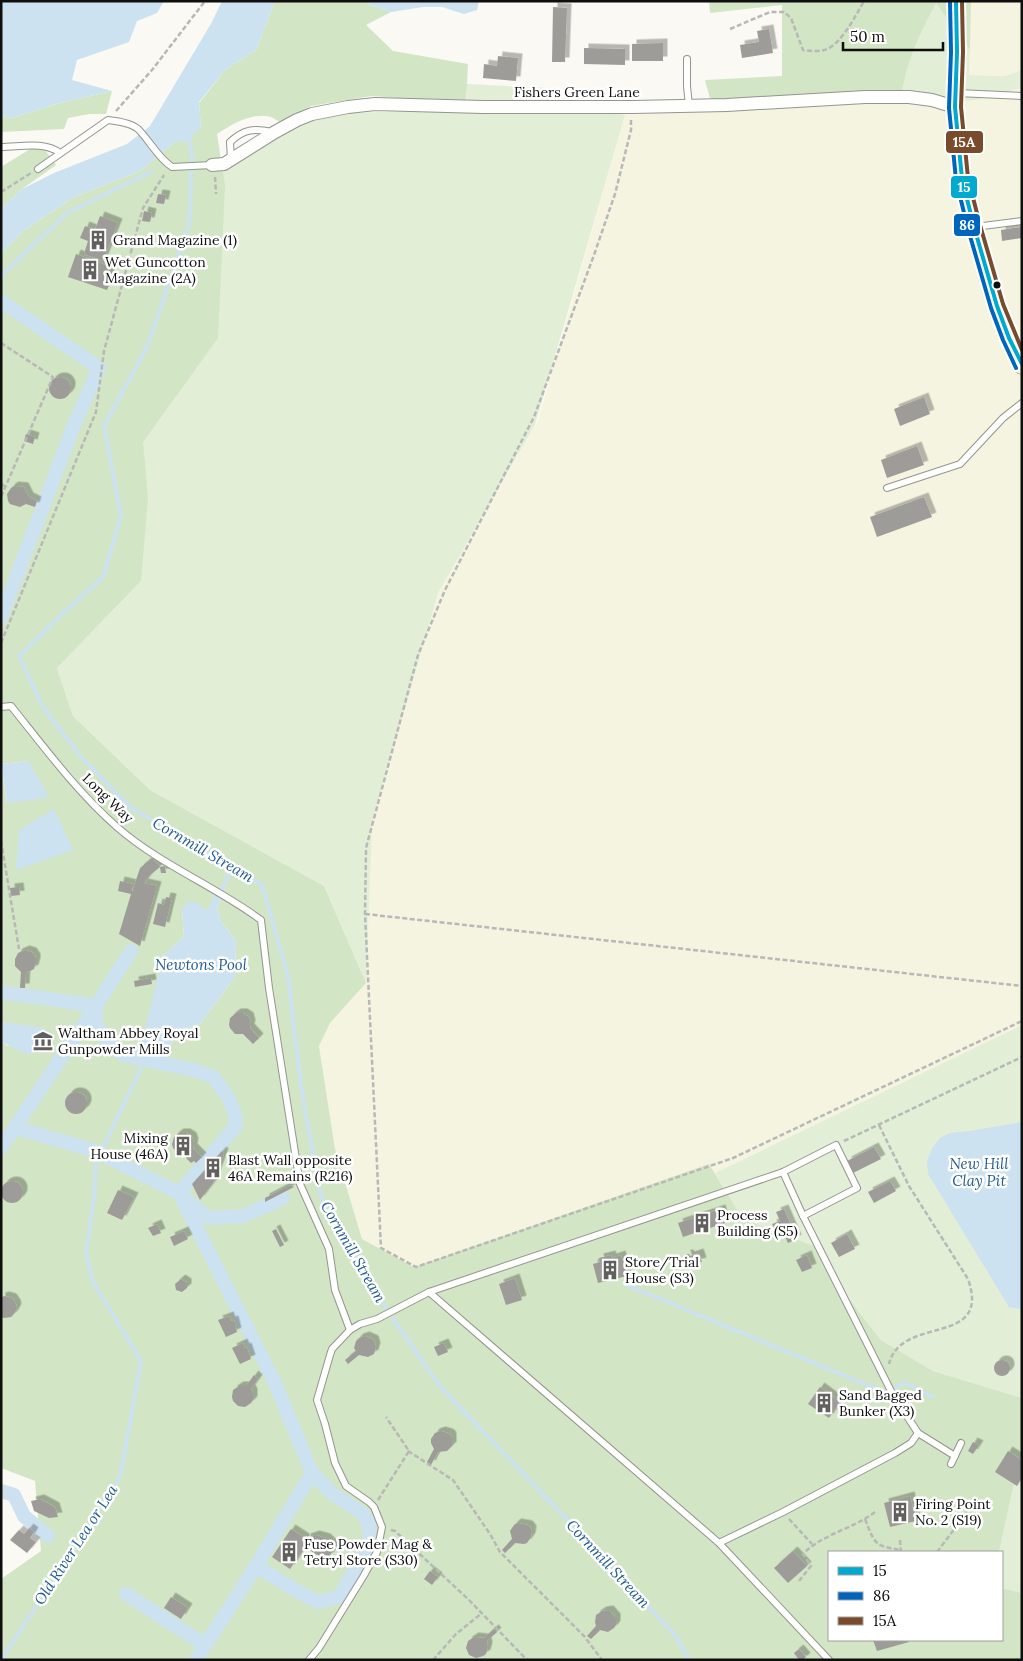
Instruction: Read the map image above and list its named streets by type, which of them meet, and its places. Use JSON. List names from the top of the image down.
{
  "streets": {
    "street": ["Fishers Green Lane"],
    "lane": ["Long Way"]
  },
  "water": [
    "Cornmill Stream",
    "Newtons Pool",
    "New Hill Clay Pit",
    "Old River Lea or Lea"
  ],
  "places": {
    "building": [
      "Grand Magazine (1)",
      "Wet Guncotton Magazine (2A)",
      "Mixing House (46A)",
      "Blast Wall opposite 46A Remains (R216)",
      "Process Building (S5)",
      "Store/Trial House (S3)",
      "Sand Bagged Bunker (X3)",
      "Firing Point No. 2 (S19)",
      "Fuse Powder Mag & Tetryl Store (S30)"
    ],
    "museum": ["Waltham Abbey Royal Gunpowder Mills"]
  },
  "lines": ["transit line 15", "transit line 86", "transit line 15A"],
  "legend": ["15", "86", "15A"],
  "scale_bar": "50 m"
}
